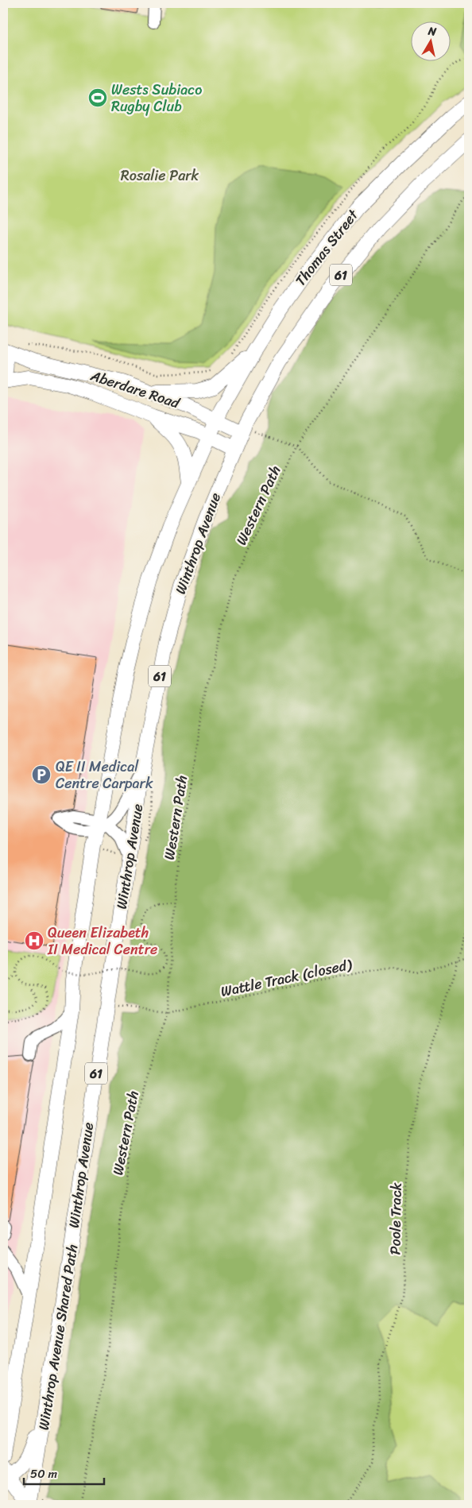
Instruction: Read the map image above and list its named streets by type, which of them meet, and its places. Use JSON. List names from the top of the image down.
{
  "streets": {
    "main road": [
      "Thomas Street",
      "61",
      "Aberdare Road",
      "Winthrop Avenue"
    ],
    "path": ["Western Path", "Wattle Track (closed)", "Poole Track"]
  },
  "crossings": [
    ["Thomas Street", "61"],
    ["Thomas Street", "Aberdare Road"],
    ["Thomas Street", "Winthrop Avenue"],
    ["61", "Aberdare Road"],
    ["Aberdare Road", "Winthrop Avenue"],
    ["Western Path", "Wattle Track (closed)"],
    ["Winthrop Avenue", "Wattle Track (closed)"],
    ["Wattle Track (closed)", "Poole Track"]
  ],
  "parks": ["Rosalie Park"],
  "places": {
    "sports": ["Wests Subiaco Rugby Club"],
    "parking": ["QE II Medical Centre Carpark"],
    "hospital": ["Queen Elizabeth II Medical Centre"]
  },
  "scale_bar": "50 m",
  "north": "top"
}
